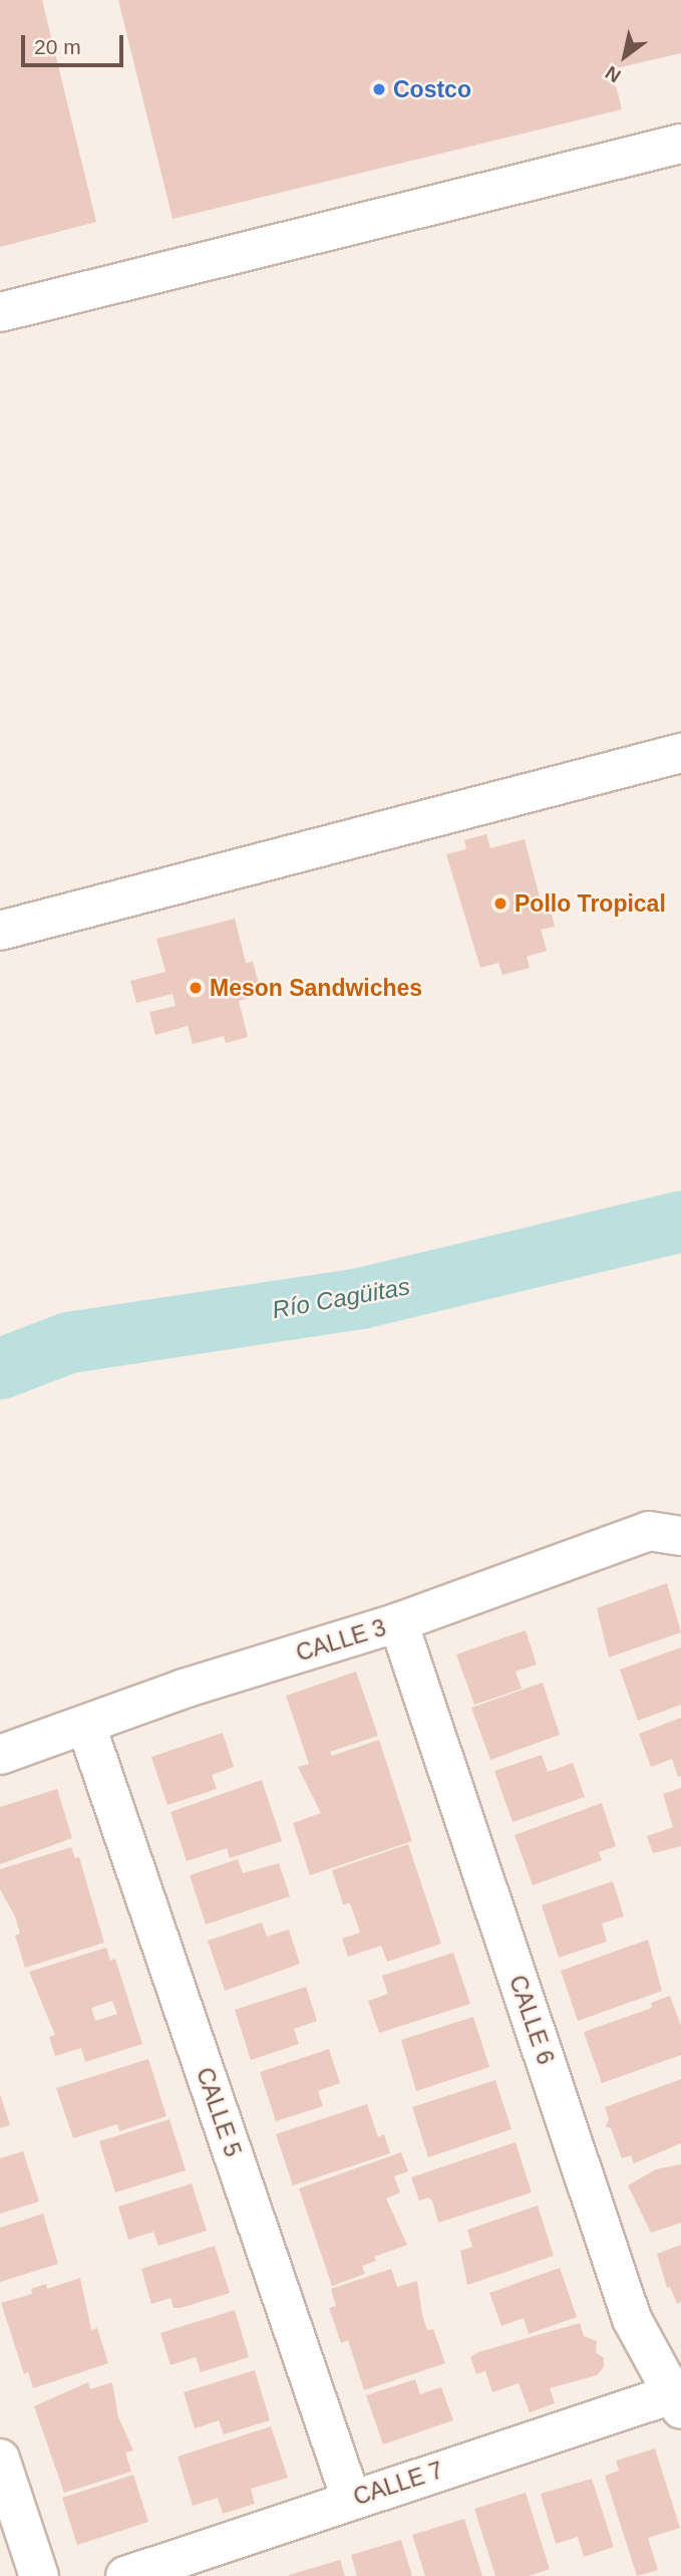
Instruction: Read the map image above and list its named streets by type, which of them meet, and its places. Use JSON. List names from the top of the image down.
{
  "streets": {
    "street": [
      "CALLE 3",
      "CALLE 6",
      "CALLE 5",
      "CALLE 7"
    ]
  },
  "crossings": [
    ["CALLE 3", "CALLE 6"],
    ["CALLE 3", "CALLE 5"],
    ["CALLE 6", "CALLE 7"],
    ["CALLE 5", "CALLE 7"]
  ],
  "water": ["Río Cagüitas"],
  "places": ["Costco", "Pollo Tropical", "Meson Sandwiches"],
  "scale_bar": "20 m",
  "north": "bottom left"
}
